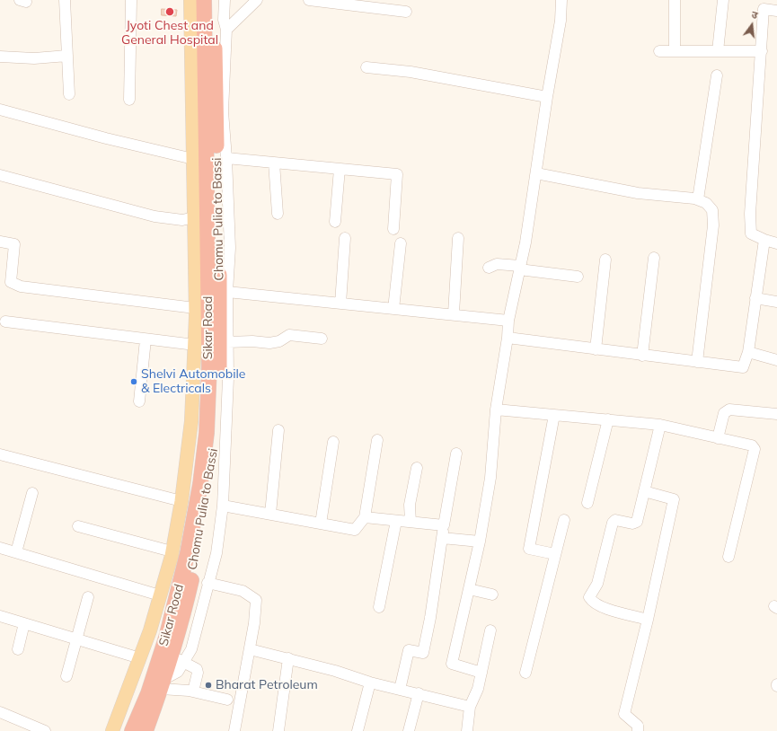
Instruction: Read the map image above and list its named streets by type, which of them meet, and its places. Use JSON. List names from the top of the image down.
{
  "streets": {
    "highway": ["Chomu Pulia to Bassi", "Sikar Road"]
  },
  "places": ["Jyoti Chest and General Hospital", "Shelvi Automobile & Electricals", "Bharat Petroleum"],
  "north": "top"
}
